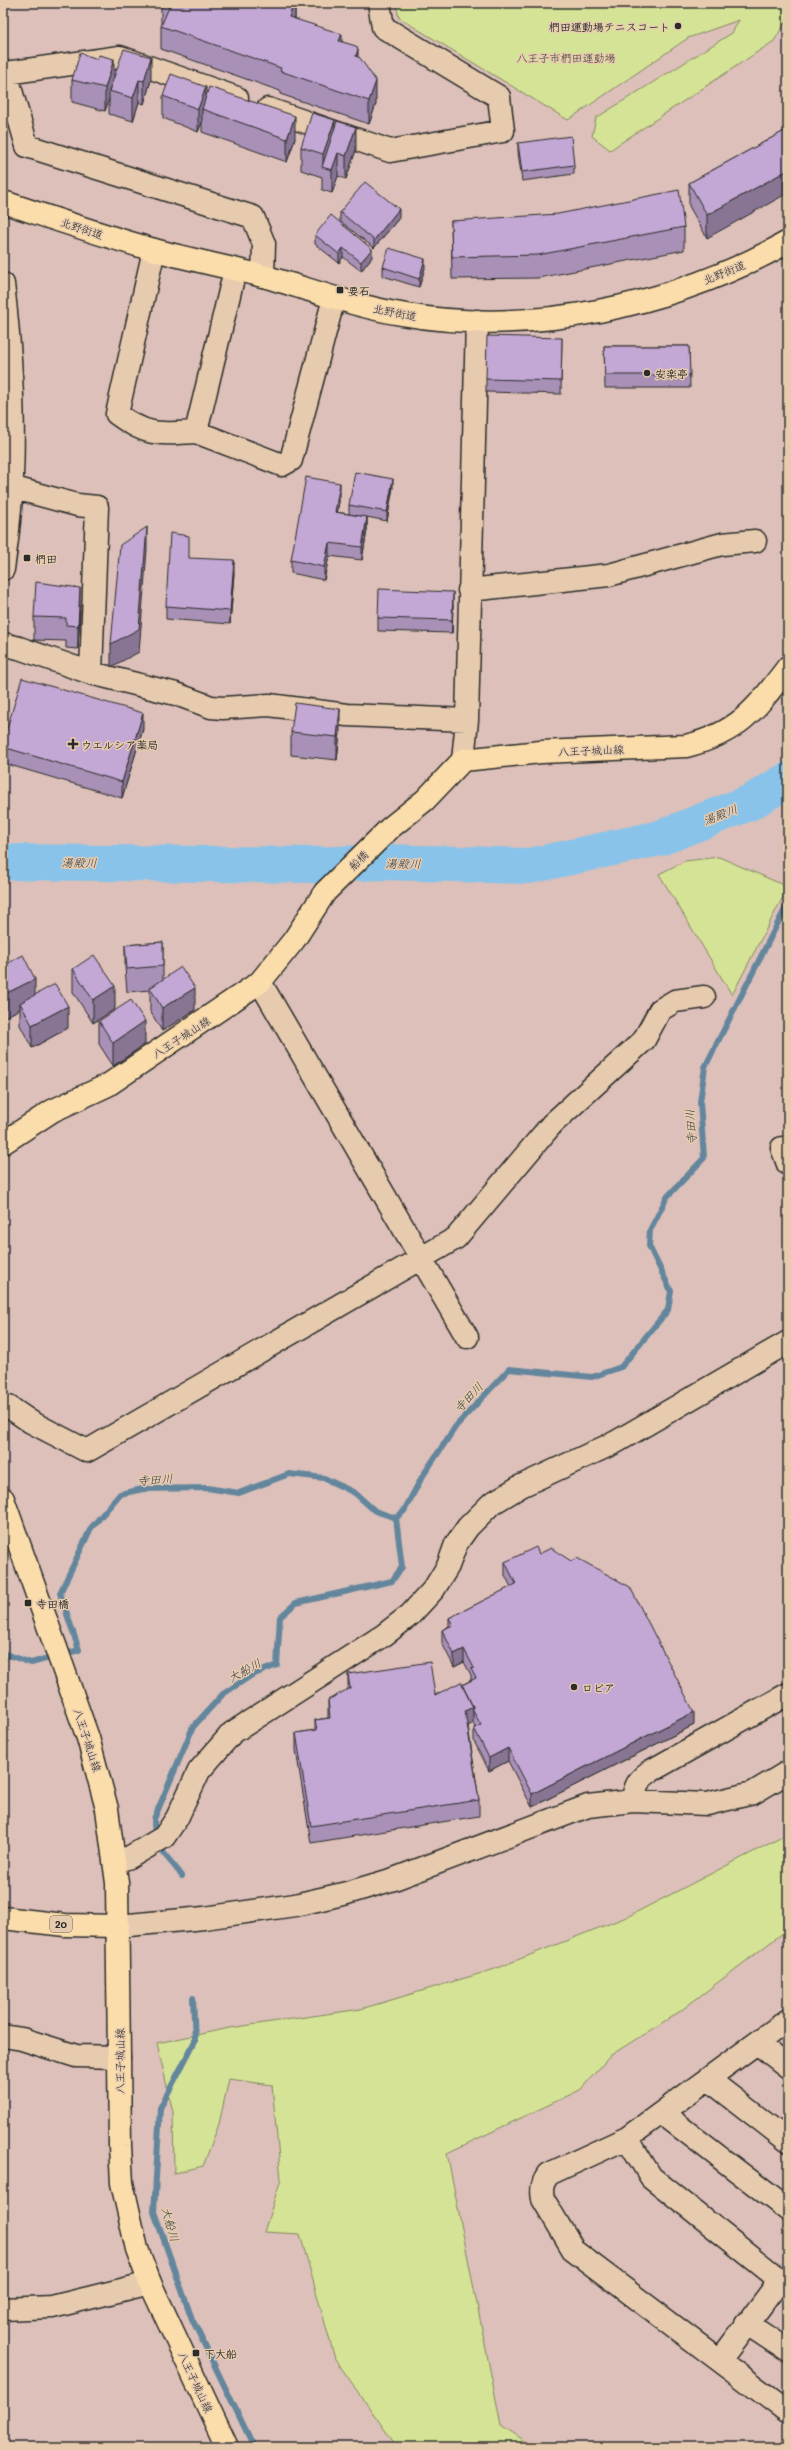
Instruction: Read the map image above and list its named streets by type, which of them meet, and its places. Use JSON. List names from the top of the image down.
{
  "streets": {
    "main road": [
      "北野街道",
      "八王子城山線",
      "船橋",
      "20"
    ]
  },
  "crossings": [
    ["八王子城山線", "船橋"],
    ["八王子城山線", "20"]
  ],
  "water": ["湯殿川", "寺田川", "大船川"],
  "parks": ["八王子市椚田運動場"],
  "places": {
    "other": ["椚田運動場テニスコート", "安楽亭", "ロピア"],
    "transit": [
      "要石",
      "椚田",
      "寺田橋",
      "下大船"
    ],
    "health": ["ウエルシア薬局"]
  }
}
